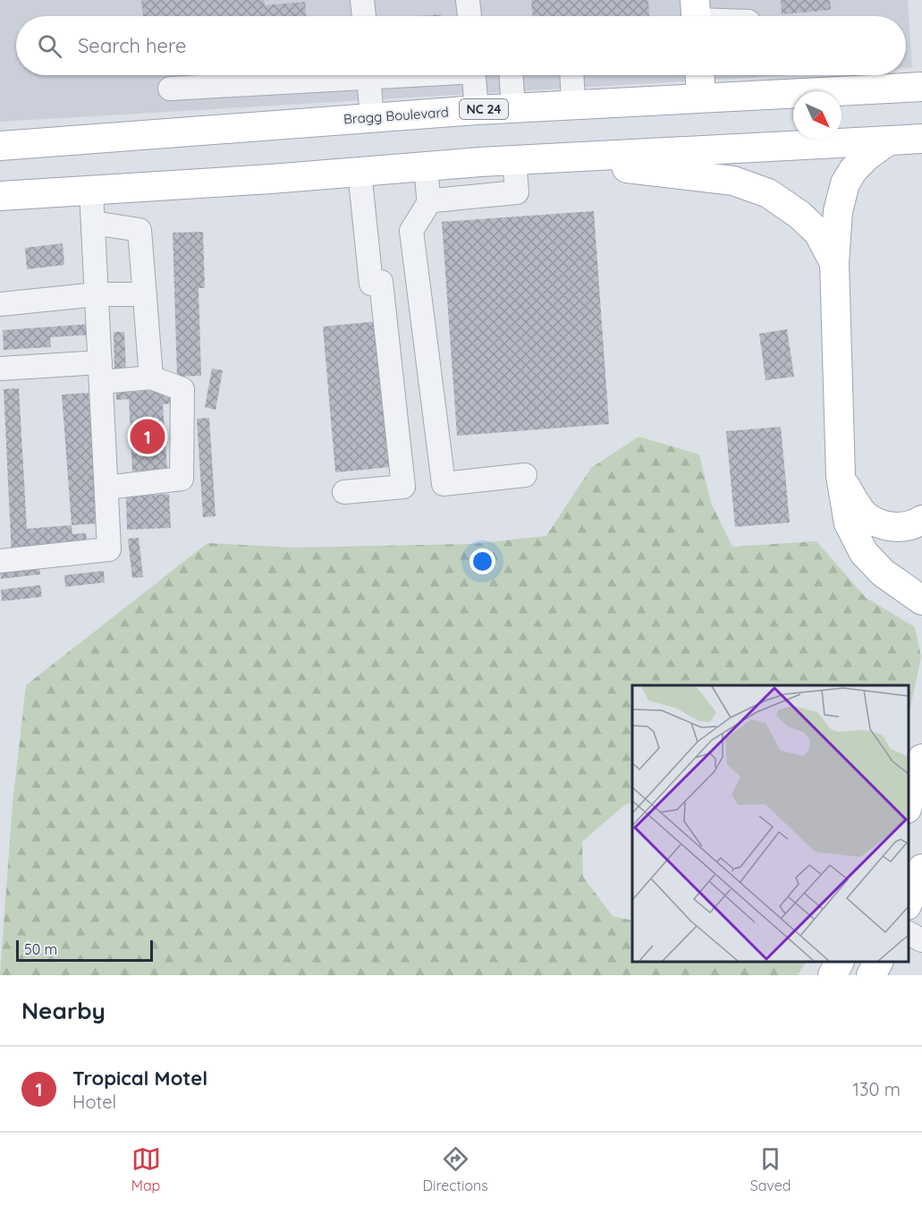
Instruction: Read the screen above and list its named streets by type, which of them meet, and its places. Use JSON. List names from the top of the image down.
{
  "streets": {
    "main road": ["NC 24", "Bragg Boulevard"]
  },
  "scale_bar": "50 m",
  "north": "bottom right",
  "page": {
    "search": "Search here",
    "pins": "1",
    "scale": "50 m",
    "heading": "Nearby",
    "list": [
      {
        "mark": "1",
        "name": "Tropical Motel",
        "note": "Hotel",
        "value": "130 m"
      }
    ],
    "nav": ["Map", "Directions", "Saved"]
  }
}
